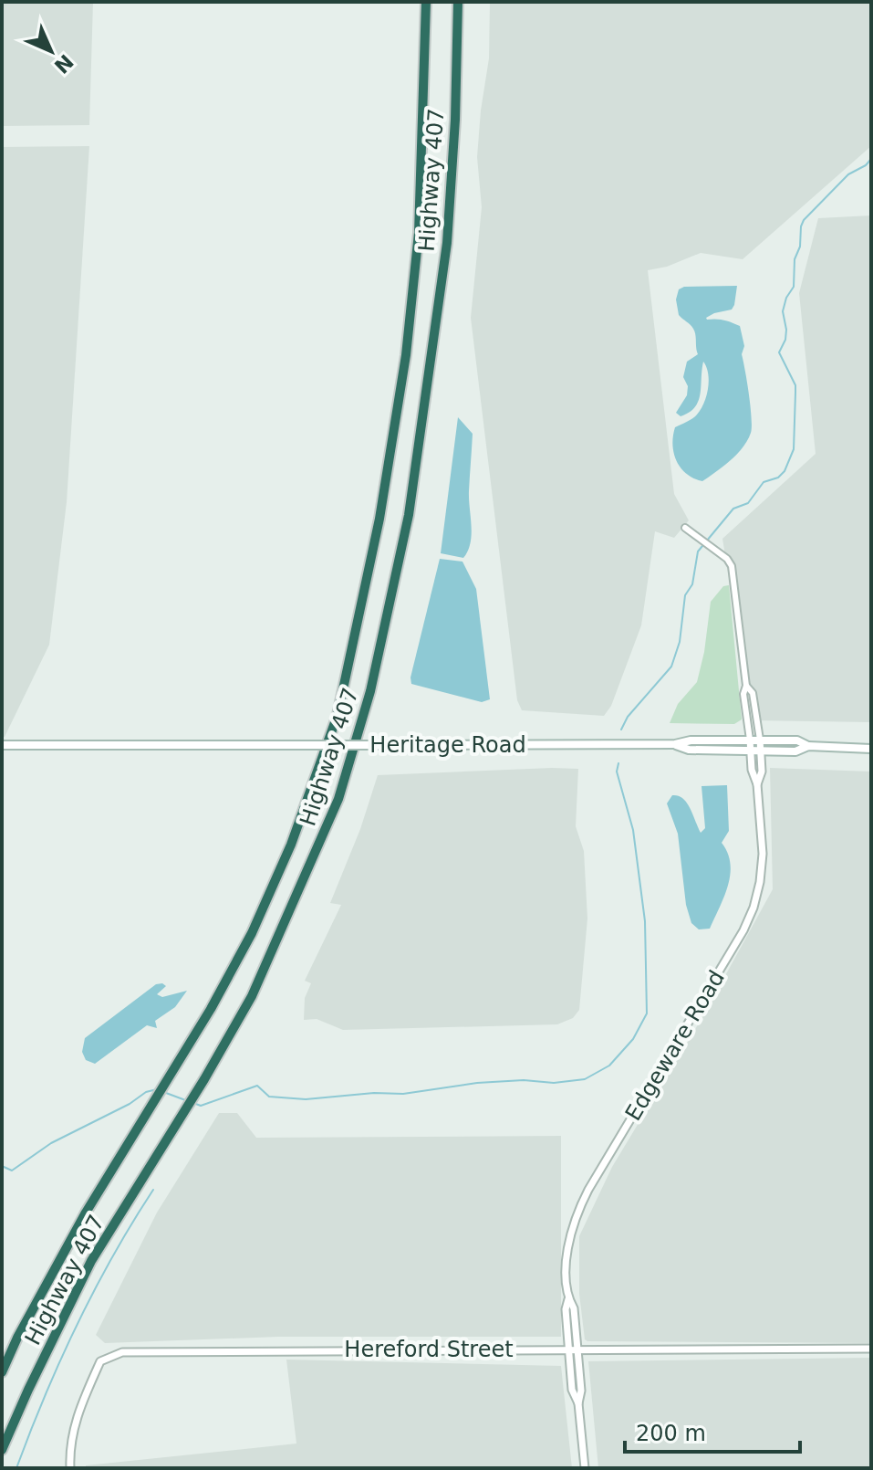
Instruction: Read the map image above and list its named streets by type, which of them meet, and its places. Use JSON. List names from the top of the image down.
{
  "streets": {
    "highway": ["Highway 407"],
    "main road": ["Heritage Road"],
    "street": ["Edgeware Road", "Hereford Street"]
  },
  "crossings": [
    ["Heritage Road", "Edgeware Road"],
    ["Edgeware Road", "Hereford Street"]
  ],
  "scale_bar": "200 m",
  "north": "bottom right"
}
